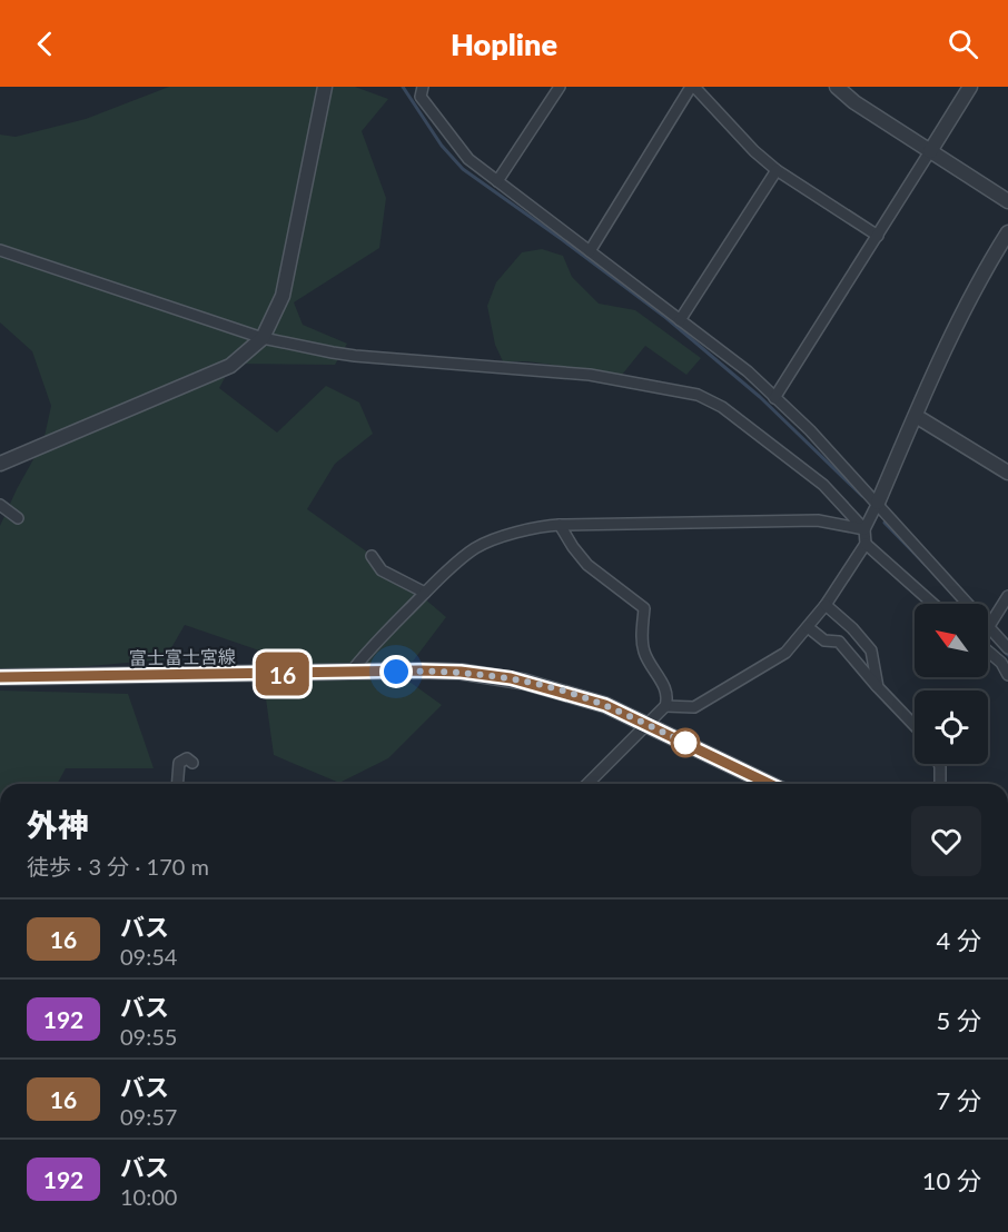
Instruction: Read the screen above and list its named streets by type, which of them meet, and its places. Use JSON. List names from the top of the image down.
{
  "streets": {
    "main road": ["富士富士宮線"]
  },
  "lines": ["bus line 16"],
  "north": "top left",
  "page": {
    "header": "Hopline",
    "on_map": "16",
    "heading": ["外神", "徒歩 · 3 分 · 170 m"],
    "list": [
      {
        "mark": "16",
        "name": "バス",
        "note": "09:54",
        "value": "4 分"
      },
      {
        "mark": "192",
        "name": "バス",
        "note": "09:55",
        "value": "5 分"
      },
      {
        "mark": "16",
        "name": "バス",
        "note": "09:57",
        "value": "7 分"
      },
      {
        "mark": "192",
        "name": "バス",
        "note": "10:00",
        "value": "10 分"
      }
    ]
  }
}
